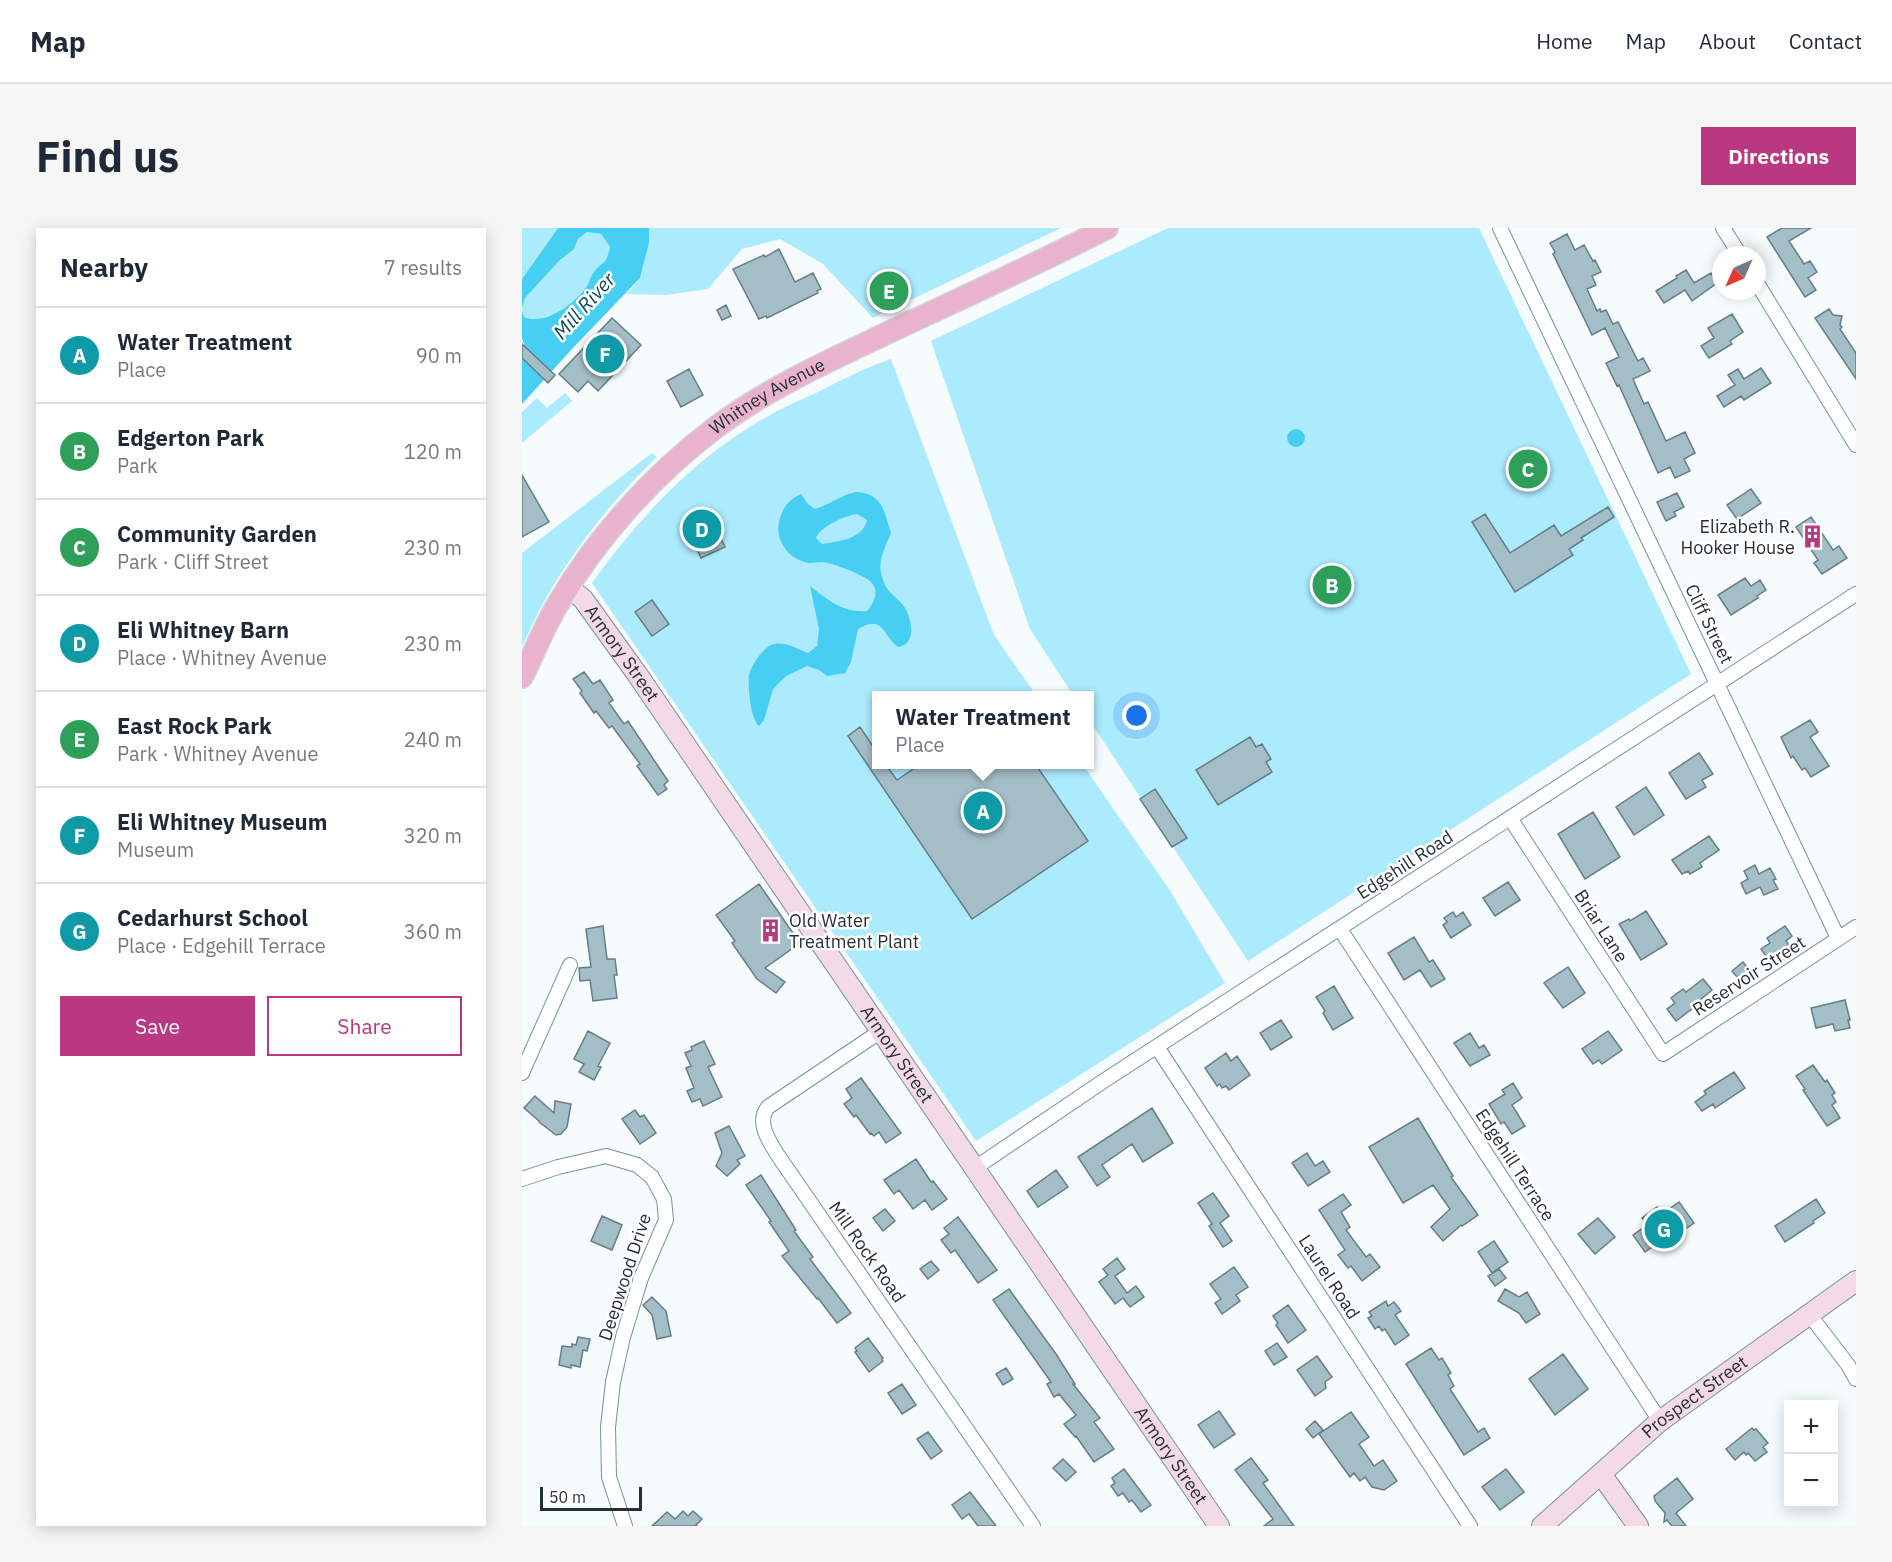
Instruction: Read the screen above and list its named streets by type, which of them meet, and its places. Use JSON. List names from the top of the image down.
{
  "streets": {
    "main road": ["Whitney Avenue", "Armory Street", "Prospect Street"],
    "street": [
      "Cliff Street",
      "Edgehill Road",
      "Briar Lane",
      "Reservoir Street",
      "Edgehill Terrace",
      "Mill Rock Road",
      "Deepwood Drive",
      "Laurel Road"
    ]
  },
  "crossings": [
    ["Whitney Avenue", "Armory Street"],
    ["Cliff Street", "Edgehill Road"],
    ["Cliff Street", "Reservoir Street"],
    ["Armory Street", "Edgehill Road"],
    ["Armory Street", "Mill Rock Road"],
    ["Edgehill Road", "Briar Lane"],
    ["Edgehill Road", "Edgehill Terrace"],
    ["Edgehill Road", "Laurel Road"],
    ["Briar Lane", "Reservoir Street"],
    ["Edgehill Terrace", "Prospect Street"]
  ],
  "water": ["Mill River"],
  "places": {
    "building": ["Elizabeth R. Hooker House", "Old Water Treatment Plant"]
  },
  "scale_bar": "50 m",
  "north": "bottom left",
  "page": {
    "header": "Map",
    "nav": [
      "Home",
      "Map",
      "About",
      "Contact"
    ],
    "buttons": [
      "Directions",
      ["Save", "Share"]
    ],
    "title": "Find us",
    "heading": ["Nearby", "7 results"],
    "pins": [
      "E",
      "F",
      "C",
      "D",
      "B",
      "A",
      "G"
    ],
    "list": [
      {
        "mark": "A",
        "name": "Water Treatment",
        "note": "Place",
        "value": "90 m"
      },
      {
        "mark": "B",
        "name": "Edgerton Park",
        "note": "Park",
        "value": "120 m"
      },
      {
        "mark": "C",
        "name": "Community Garden",
        "note": "Park · Cliff Street",
        "value": "230 m"
      },
      {
        "mark": "D",
        "name": "Eli Whitney Barn",
        "note": "Place · Whitney Avenue",
        "value": "230 m"
      },
      {
        "mark": "E",
        "name": "East Rock Park",
        "note": "Park · Whitney Avenue",
        "value": "240 m"
      },
      {
        "mark": "F",
        "name": "Eli Whitney Museum",
        "note": "Museum",
        "value": "320 m"
      },
      {
        "mark": "G",
        "name": "Cedarhurst School",
        "note": "Place · Edgehill Terrace",
        "value": "360 m"
      }
    ],
    "popup": ["Water Treatment", "Place"],
    "map_buttons": ["+", "−"],
    "scale": "50 m"
  }
}
